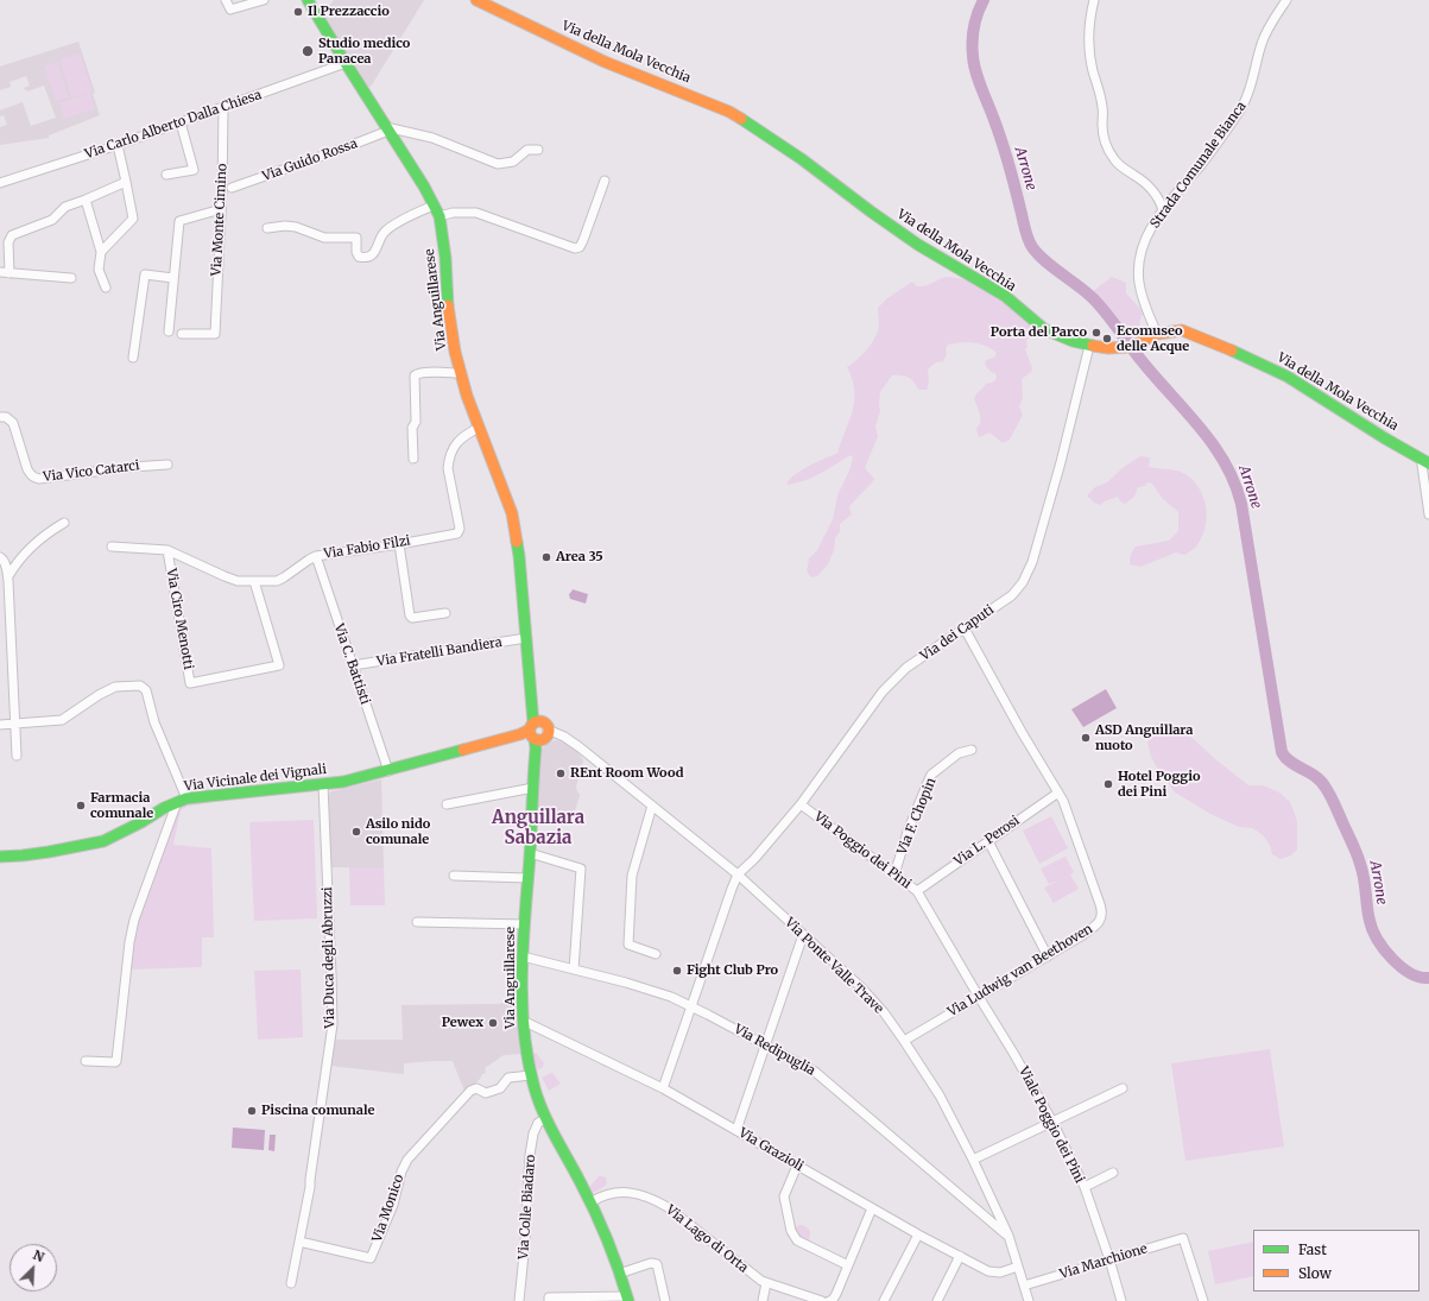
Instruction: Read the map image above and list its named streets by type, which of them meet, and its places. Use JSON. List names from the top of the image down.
{
  "streets": {
    "street": [
      "Via della Mola Vecchia",
      "Via Carlo Alberto Dalla Chiesa",
      "Via Guido Rossa",
      "Strada Comunale Bianca",
      "Via Monte Cimino",
      "Via Anguillarese",
      "Via Vico Catarci",
      "Via Fabio Filzi",
      "Via Ciro Menotti",
      "Via dei Caputi",
      "Via Fratelli Bandiera",
      "Via C. Battisti",
      "Via Vicinale dei Vignali",
      "Via F. Chopin",
      "Via L. Perosi",
      "Via Poggio dei Pini",
      "Via Duca degli Abruzzi",
      "Via Ponte Valle Trave",
      "Via Ludwig van Beethoven",
      "Via Redipuglia",
      "Viale Poggio dei Pini",
      "Via Grazioli",
      "Via Colle Biadaro",
      "Via Monico",
      "Via Lago di Orta",
      "Via Marchione"
    ]
  },
  "crossings": [
    ["Via della Mola Vecchia", "Strada Comunale Bianca"],
    ["Via della Mola Vecchia", "Via dei Caputi"],
    ["Via Carlo Alberto Dalla Chiesa", "Via Monte Cimino"],
    ["Via Carlo Alberto Dalla Chiesa", "Via Anguillarese"],
    ["Via Guido Rossa", "Via Anguillarese"],
    ["Via Anguillarese", "Via Fabio Filzi"],
    ["Via Anguillarese", "Via Fratelli Bandiera"],
    ["Via Anguillarese", "Via Vicinale dei Vignali"],
    ["Via Anguillarese", "Via Ponte Valle Trave"],
    ["Via Anguillarese", "Via Redipuglia"],
    ["Via Anguillarese", "Via Grazioli"],
    ["Via Anguillarese", "Via Colle Biadaro"],
    ["Via Anguillarese", "Via Monico"],
    ["Via Anguillarese", "Via Lago di Orta"],
    ["Via Fabio Filzi", "Via Ciro Menotti"],
    ["Via Fabio Filzi", "Via C. Battisti"],
    ["Via dei Caputi", "Via Poggio dei Pini"],
    ["Via dei Caputi", "Via Ponte Valle Trave"],
    ["Via dei Caputi", "Via Ludwig van Beethoven"],
    ["Via Fratelli Bandiera", "Via C. Battisti"],
    ["Via C. Battisti", "Via Vicinale dei Vignali"],
    ["Via Vicinale dei Vignali", "Via Duca degli Abruzzi"],
    ["Via Vicinale dei Vignali", "Via Ponte Valle Trave"],
    ["Via F. Chopin", "Via Poggio dei Pini"],
    ["Via L. Perosi", "Via Poggio dei Pini"],
    ["Via L. Perosi", "Via Ludwig van Beethoven"],
    ["Via Poggio dei Pini", "Via Ludwig van Beethoven"],
    ["Via Poggio dei Pini", "Viale Poggio dei Pini"],
    ["Via Duca degli Abruzzi", "Via Monico"],
    ["Via Ponte Valle Trave", "Via Ludwig van Beethoven"],
    ["Via Ponte Valle Trave", "Via Redipuglia"],
    ["Via Ponte Valle Trave", "Via Marchione"],
    ["Via Ludwig van Beethoven", "Viale Poggio dei Pini"],
    ["Viale Poggio dei Pini", "Via Marchione"]
  ],
  "districts": ["Anguillara Sabazia"],
  "water": ["Arrone"],
  "places": [
    "Il Prezzaccio",
    "Studio medico Panacea",
    "Porta del Parco",
    "Ecomuseo delle Acque",
    "Area 35",
    "ASD Anguillara nuoto",
    "REnt Room Wood",
    "Hotel Poggio dei Pini",
    "Farmacia comunale",
    "Asilo nido comunale",
    "Fight Club Pro",
    "Pewex",
    "Piscina comunale"
  ],
  "legend": ["Fast", "Slow"],
  "north": "top right"
}
